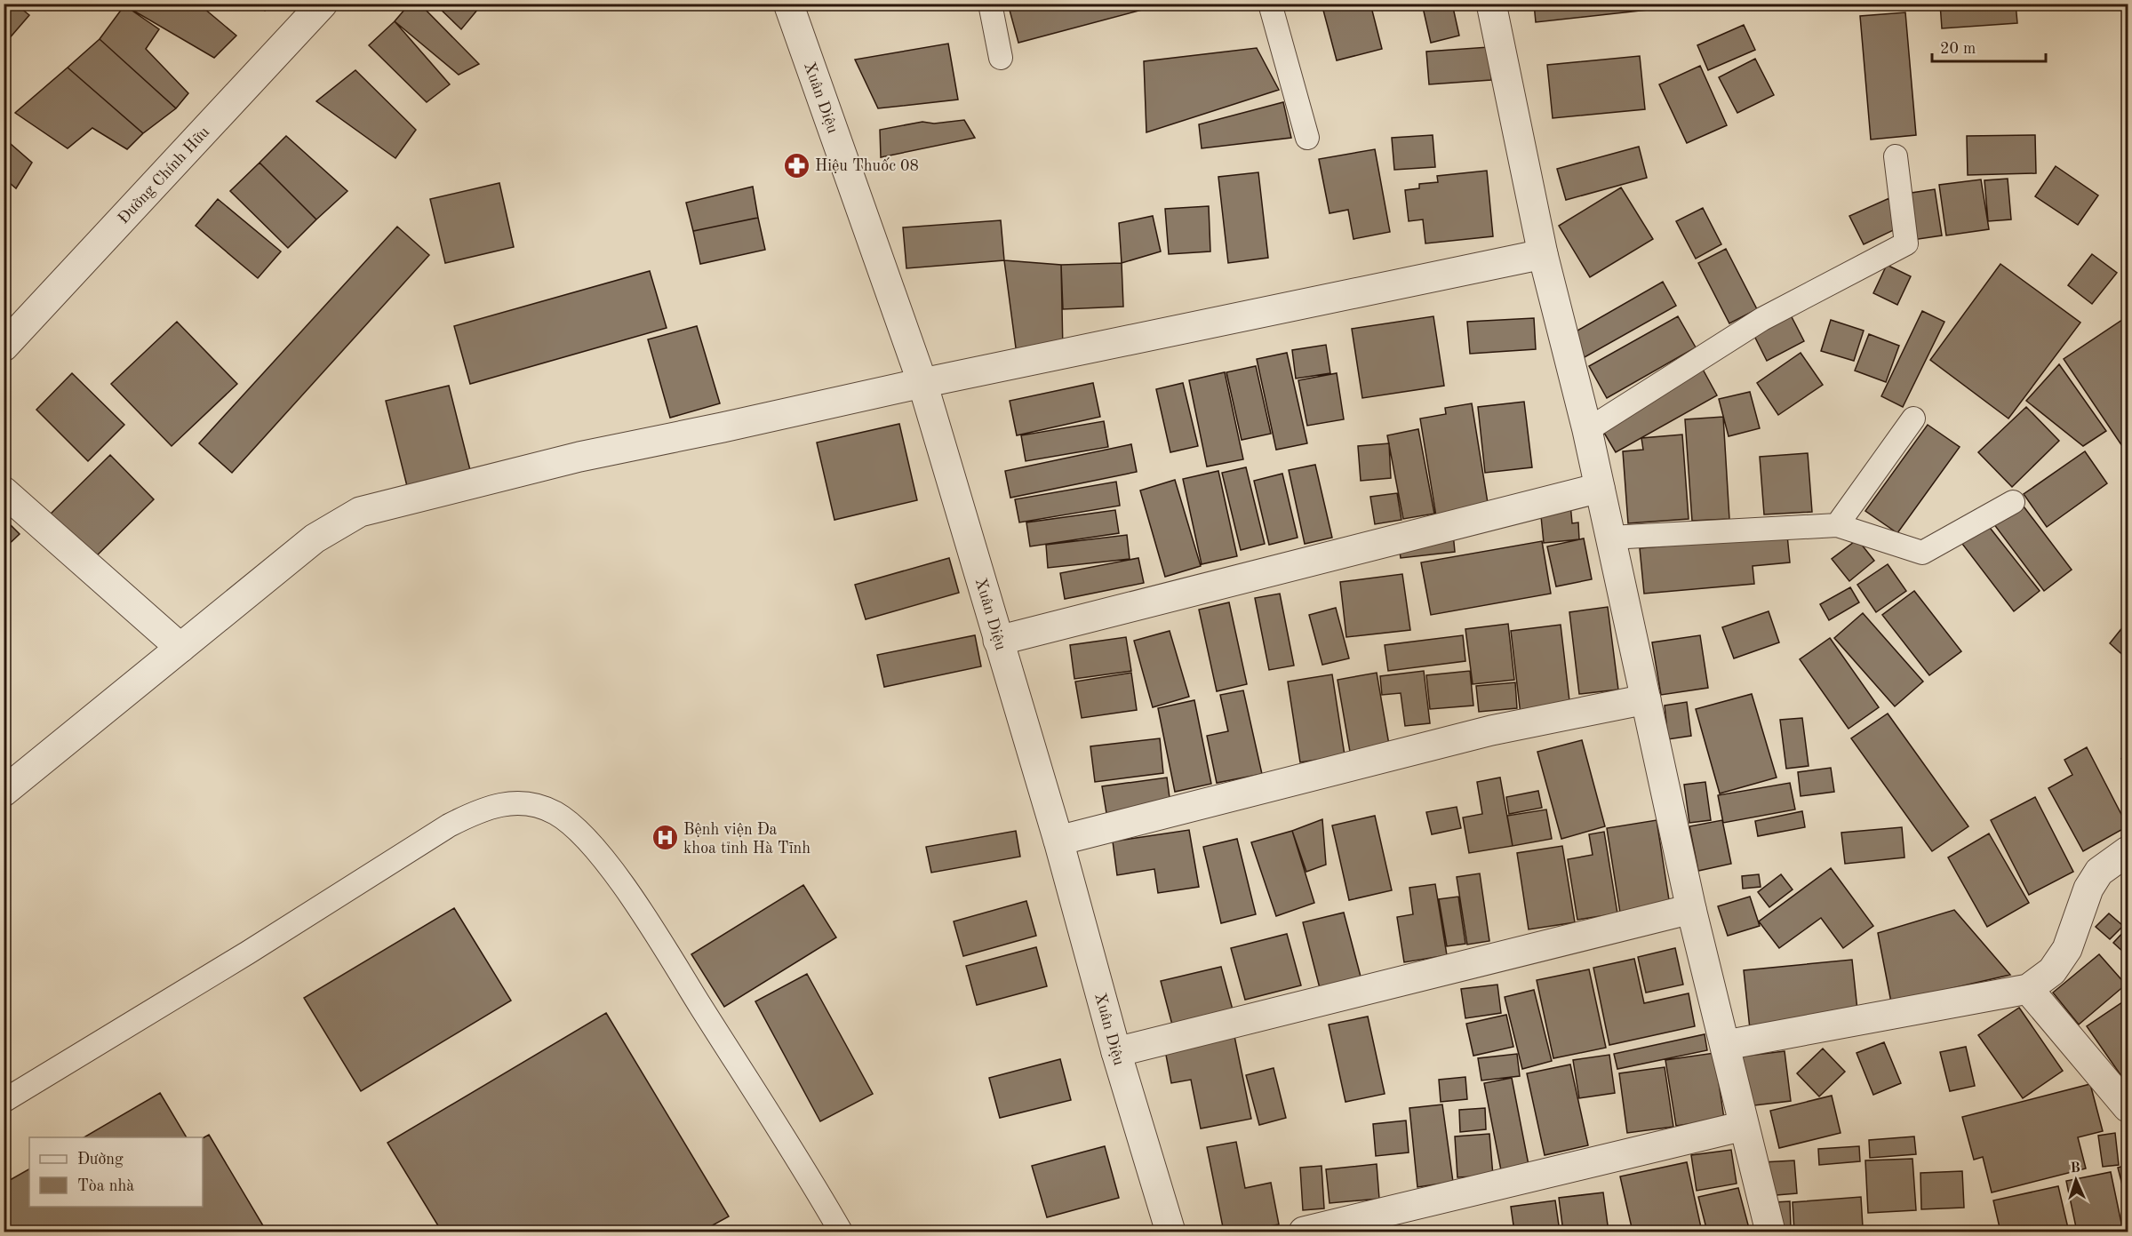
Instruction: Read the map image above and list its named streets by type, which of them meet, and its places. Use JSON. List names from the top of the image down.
{
  "streets": {
    "street": ["Xuân Diệu", "Đường Chính Hữu"]
  },
  "places": {
    "pharmacy": ["Hiệu Thuốc 08"],
    "hospital": ["Bệnh viện Đa khoa tỉnh Hà Tĩnh"]
  },
  "legend": ["Đường", "Tòa nhà"],
  "scale_bar": "20 m",
  "north": "top"
}
